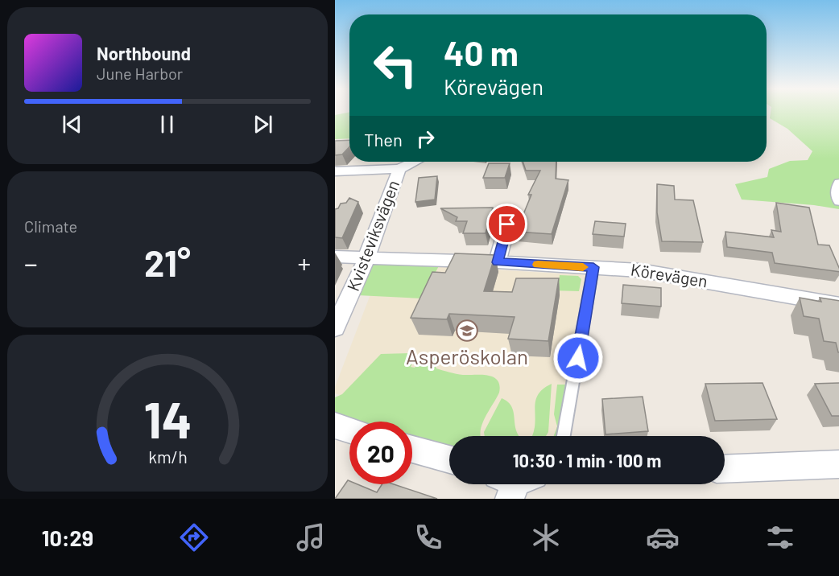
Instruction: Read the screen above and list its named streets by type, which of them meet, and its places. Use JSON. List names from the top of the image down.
{
  "streets": {
    "street": ["Kvisteviksvägen", "Körevägen"]
  },
  "crossings": [
    ["Kvisteviksvägen", "Körevägen"]
  ],
  "places": {
    "school or university": ["Asperöskolan"]
  },
  "page": {
    "turn": ["40 m", "Körevägen"],
    "song": ["Northbound", "June Harbor"],
    "then": "Then",
    "tile": "Climate",
    "heat": ["−", "21°", "+"],
    "limit": "20",
    "trip": "10:30 · 1 min · 100 m",
    "tabs": "10:29",
    "gauge": ["14", "km/h"]
  }
}
